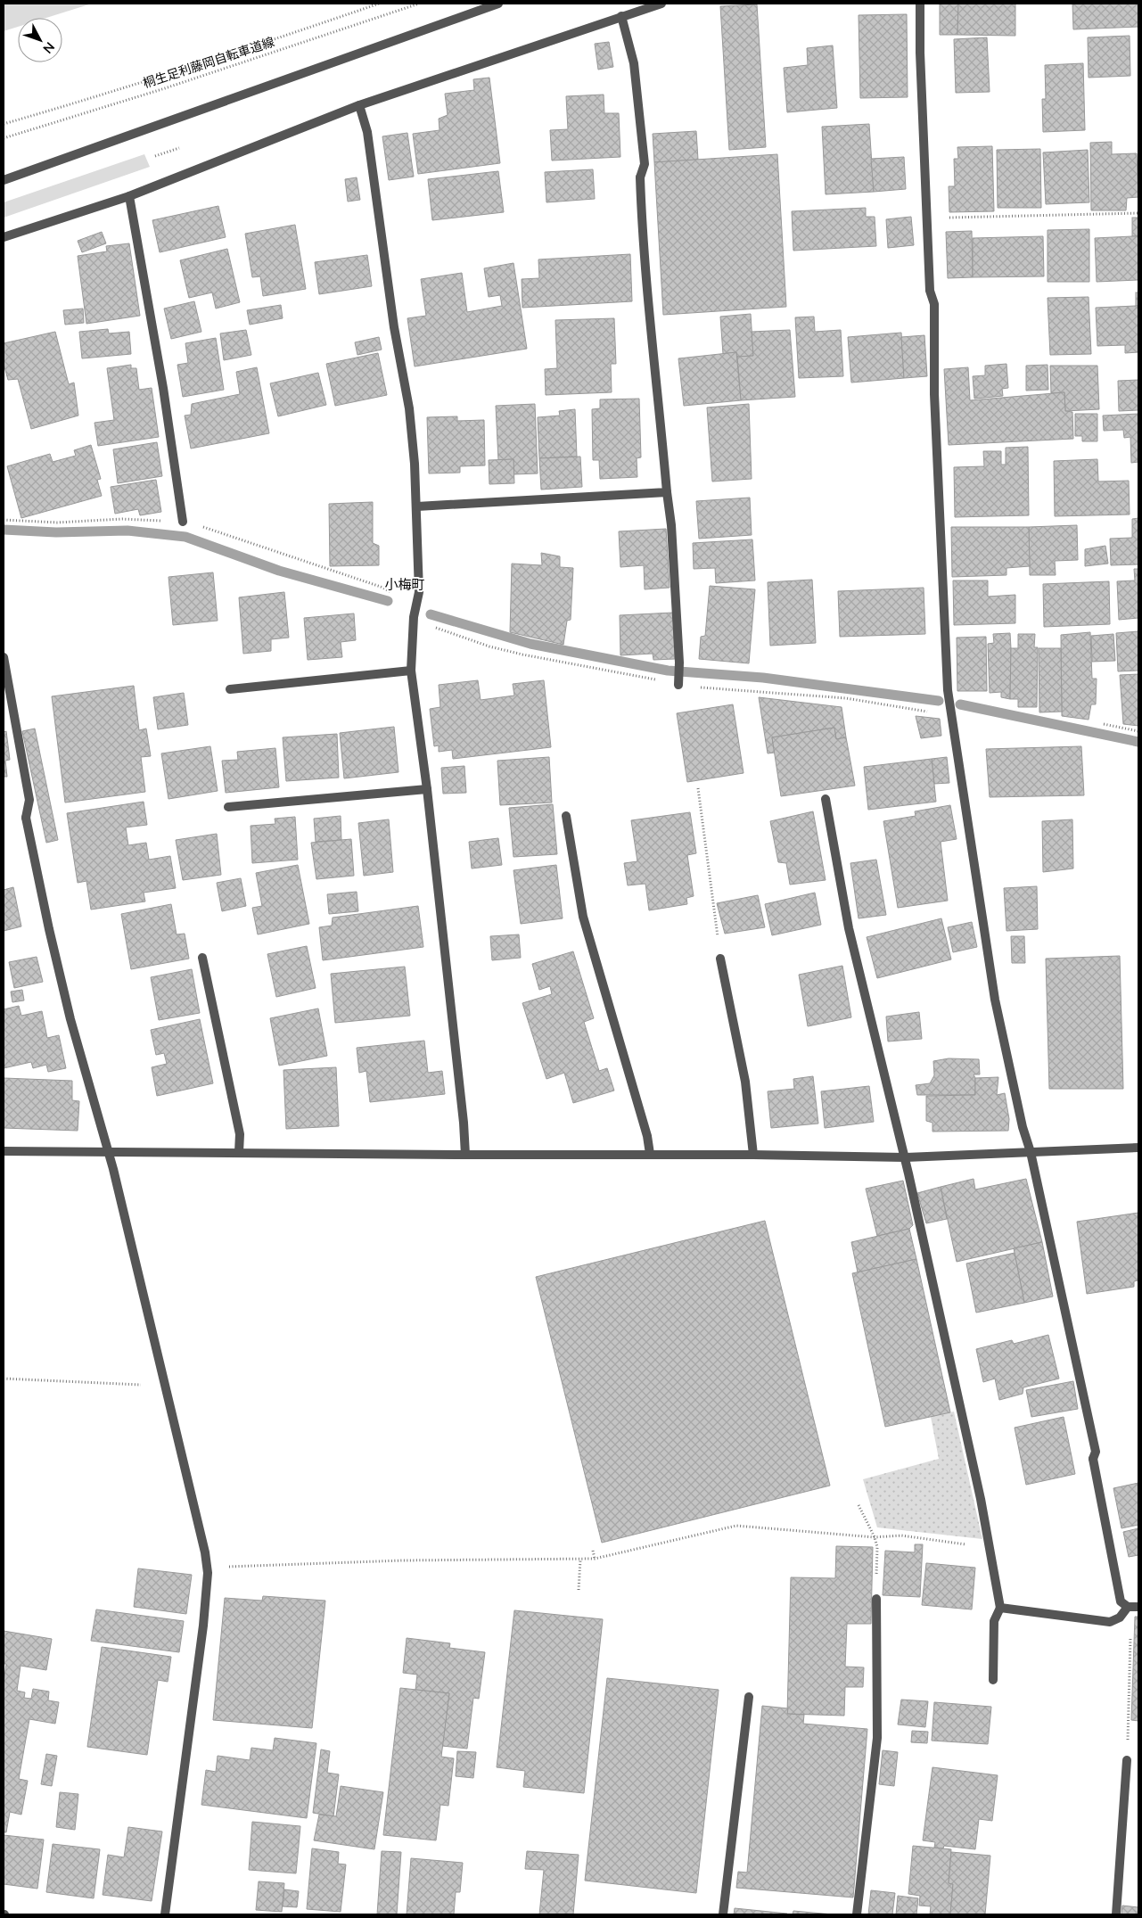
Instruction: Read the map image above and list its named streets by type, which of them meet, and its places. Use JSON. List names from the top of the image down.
{
  "streets": {
    "path": ["桐生足利藤岡自転車道線"]
  },
  "districts": ["小梅町"],
  "north": "bottom right"
}
